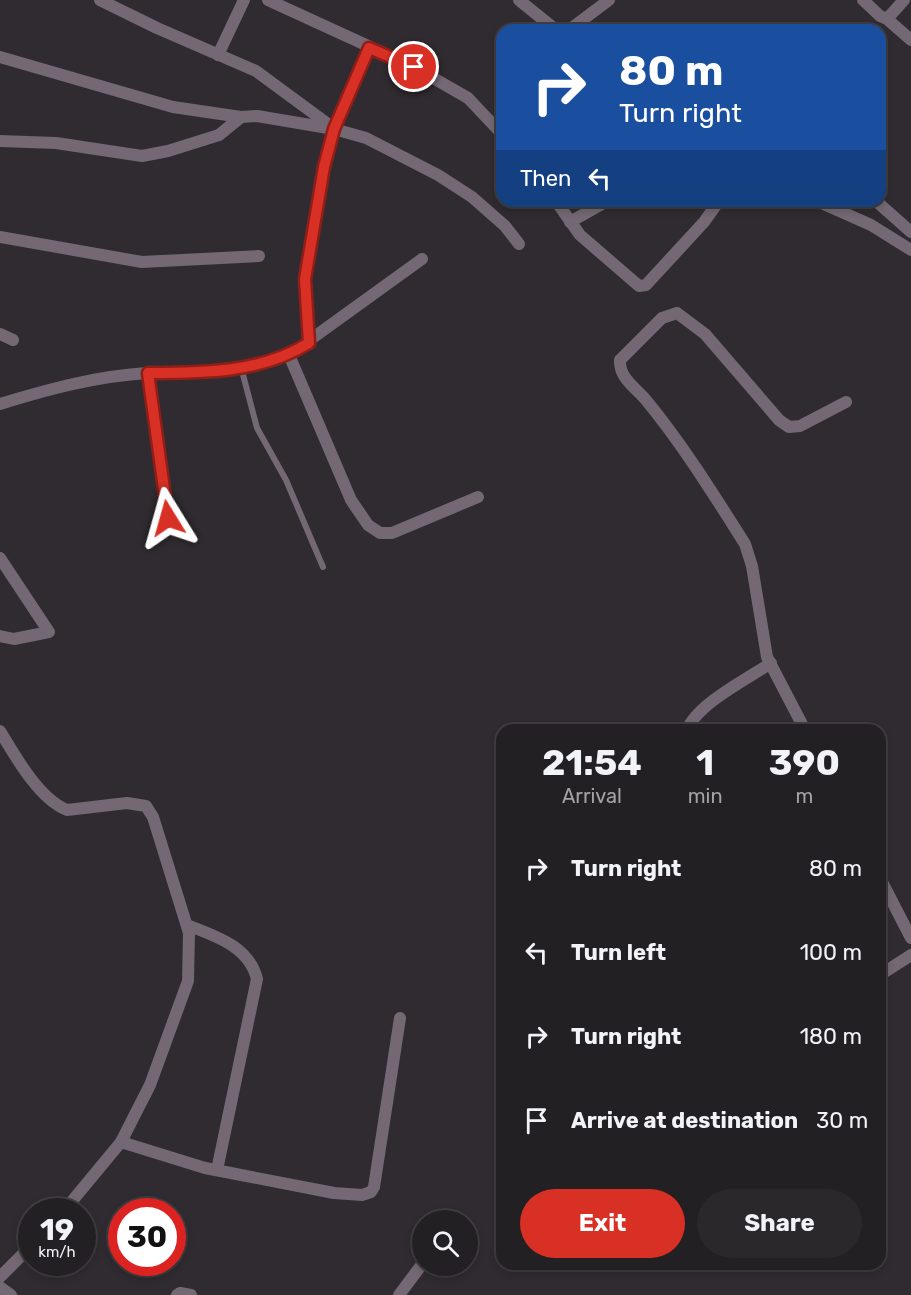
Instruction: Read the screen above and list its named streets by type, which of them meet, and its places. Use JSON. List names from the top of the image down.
{
  "page": {
    "turn": ["80 m", "Turn right"],
    "then": "Then",
    "eta": [
      "21:54",
      "Arrival",
      "1",
      "min",
      "390",
      "m"
    ],
    "list": [
      {
        "name": "Turn right",
        "value": "80 m"
      },
      {
        "name": "Turn left",
        "value": "100 m"
      },
      {
        "name": "Turn right",
        "value": "180 m"
      },
      {
        "name": "Arrive at destination",
        "value": "30 m"
      }
    ],
    "buttons": ["Exit", "Share"],
    "speed": "19 km/h",
    "limit": "30"
  }
}
